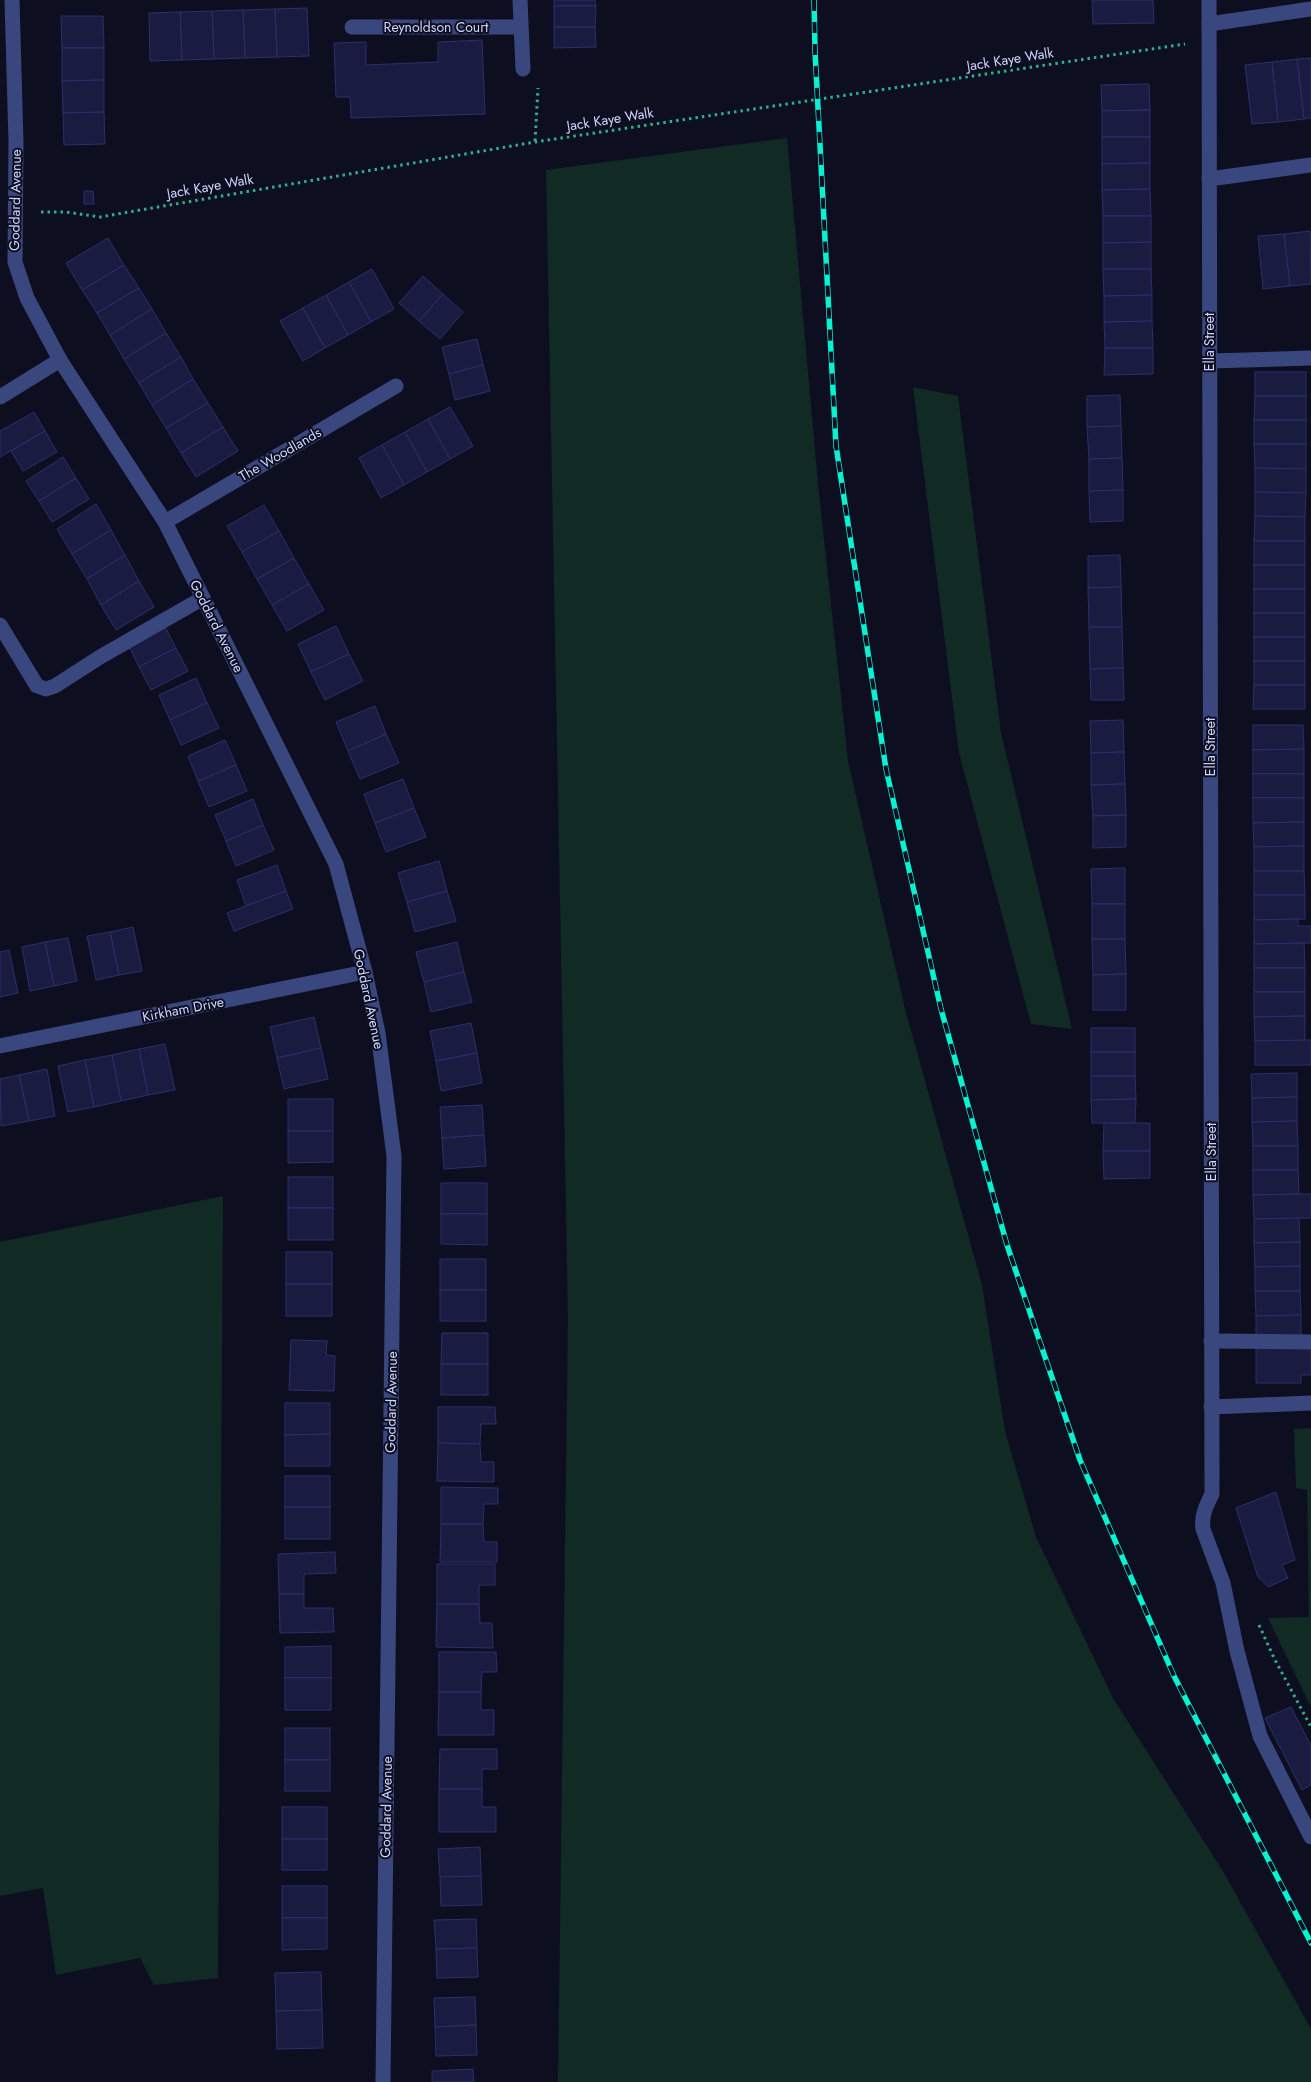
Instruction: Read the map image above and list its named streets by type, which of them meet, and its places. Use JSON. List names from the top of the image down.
{
  "streets": {
    "street": [
      "Reynoldson Court",
      "Goddard Avenue",
      "Ella Street",
      "The Woodlands",
      "Kirkham Drive"
    ],
    "path": ["Jack Kaye Walk"]
  },
  "crossings": [
    ["Jack Kaye Walk", "Goddard Avenue"],
    ["Jack Kaye Walk", "Ella Street"],
    ["Goddard Avenue", "The Woodlands"],
    ["Goddard Avenue", "Kirkham Drive"]
  ]
}
